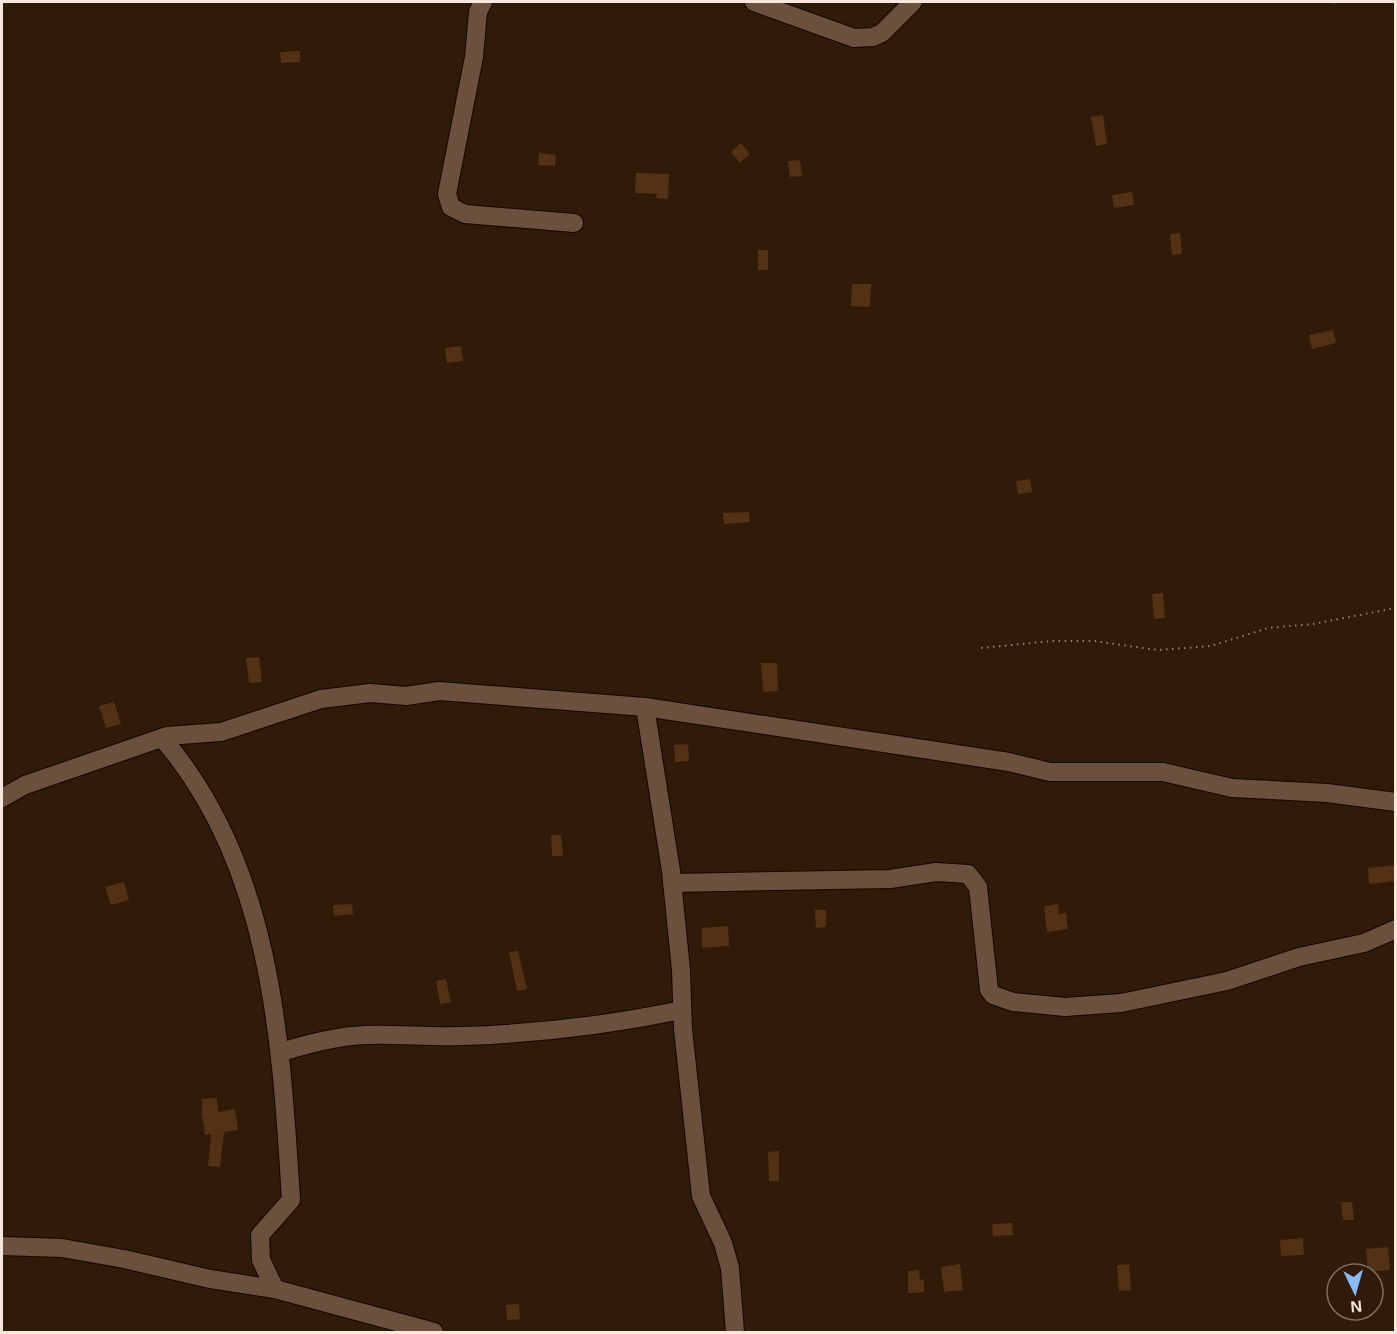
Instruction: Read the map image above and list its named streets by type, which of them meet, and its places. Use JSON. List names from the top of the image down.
{
  "north": "bottom"
}
